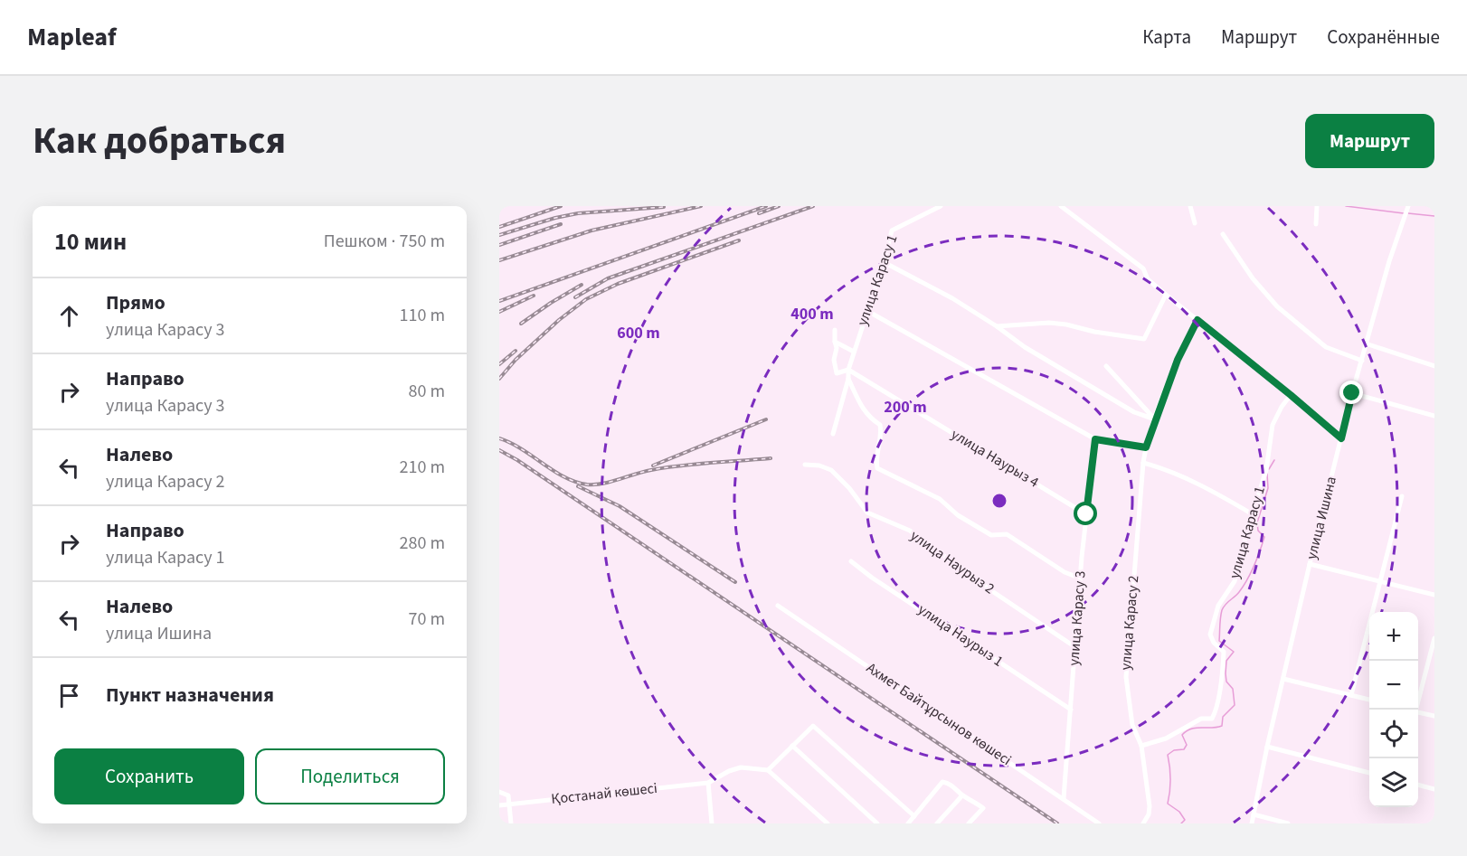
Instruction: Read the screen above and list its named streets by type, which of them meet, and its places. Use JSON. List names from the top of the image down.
{
  "streets": {
    "street": [
      "улица Карасу 1",
      "улица Наурыз 4",
      "улица Ишина",
      "улица Наурыз 2",
      "улица Карасу 3",
      "улица Карасу 2",
      "улица Наурыз 1",
      "Ахмет Байтұрсынов көшесі",
      "Қостанай көшесі"
    ]
  },
  "crossings": [
    ["улица Карасу 1", "улица Наурыз 4"],
    ["улица Карасу 1", "улица Карасу 2"],
    ["улица Наурыз 4", "улица Карасу 3"],
    ["улица Наурыз 2", "улица Карасу 3"],
    ["улица Карасу 3", "улица Наурыз 1"],
    ["улица Карасу 3", "Ахмет Байтұрсынов көшесі"]
  ],
  "page": {
    "header": "Mapleaf",
    "nav": ["Карта", "Маршрут", "Сохранённые"],
    "title": "Как добраться",
    "buttons": [
      "Маршрут",
      ["Сохранить", "Поделиться"]
    ],
    "heading": ["10 мин", "Пешком · 750 m"],
    "list": [
      ["Прямо", "улица Карасу 3", "110 m"],
      ["Направо", "улица Карасу 3", "80 m"],
      ["Налево", "улица Карасу 2", "210 m"],
      ["Направо", "улица Карасу 1", "280 m"],
      ["Налево", "улица Ишина", "70 m"],
      "Пункт назначения"
    ],
    "map_buttons": ["+", "−"]
  },
  "rings": ["400 m", "600 m", "200 m"]
}
